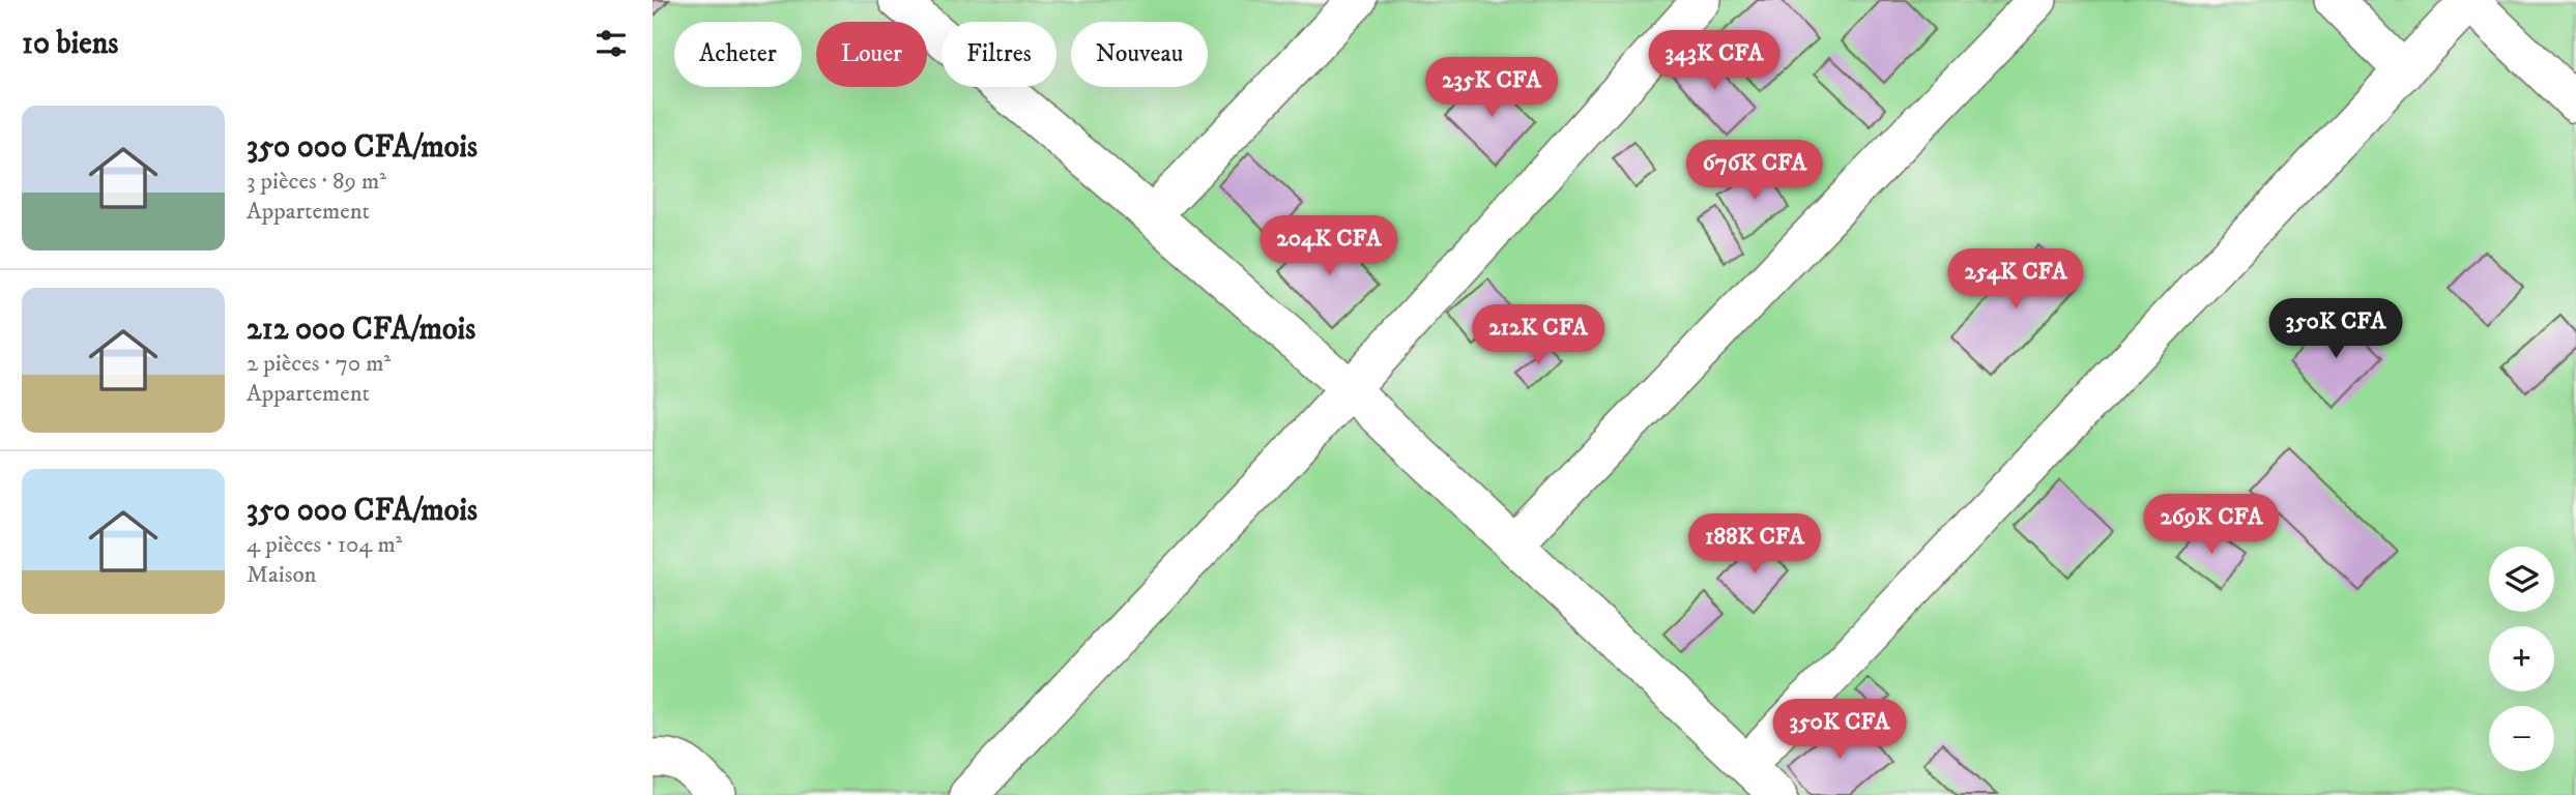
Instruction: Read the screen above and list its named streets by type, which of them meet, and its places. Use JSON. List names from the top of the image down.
{
  "page": {
    "heading": "10 biens",
    "chip": [
      "Acheter",
      "Louer",
      "Filtres",
      "Nouveau"
    ],
    "price": [
      "343K CFA",
      "235K CFA",
      "676K CFA",
      "204K CFA",
      "254K CFA",
      "350K CFA",
      "212K CFA",
      "269K CFA",
      "188K CFA",
      "350K CFA"
    ],
    "list": [
      {
        "name": "350 000 CFA/mois",
        "note": "3 pièces · 89 m² · Appartement"
      },
      {
        "name": "212 000 CFA/mois",
        "note": "2 pièces · 70 m² · Appartement"
      },
      {
        "name": "350 000 CFA/mois",
        "note": "4 pièces · 104 m² · Maison"
      }
    ],
    "map_buttons": ["+", "−"]
  }
}
